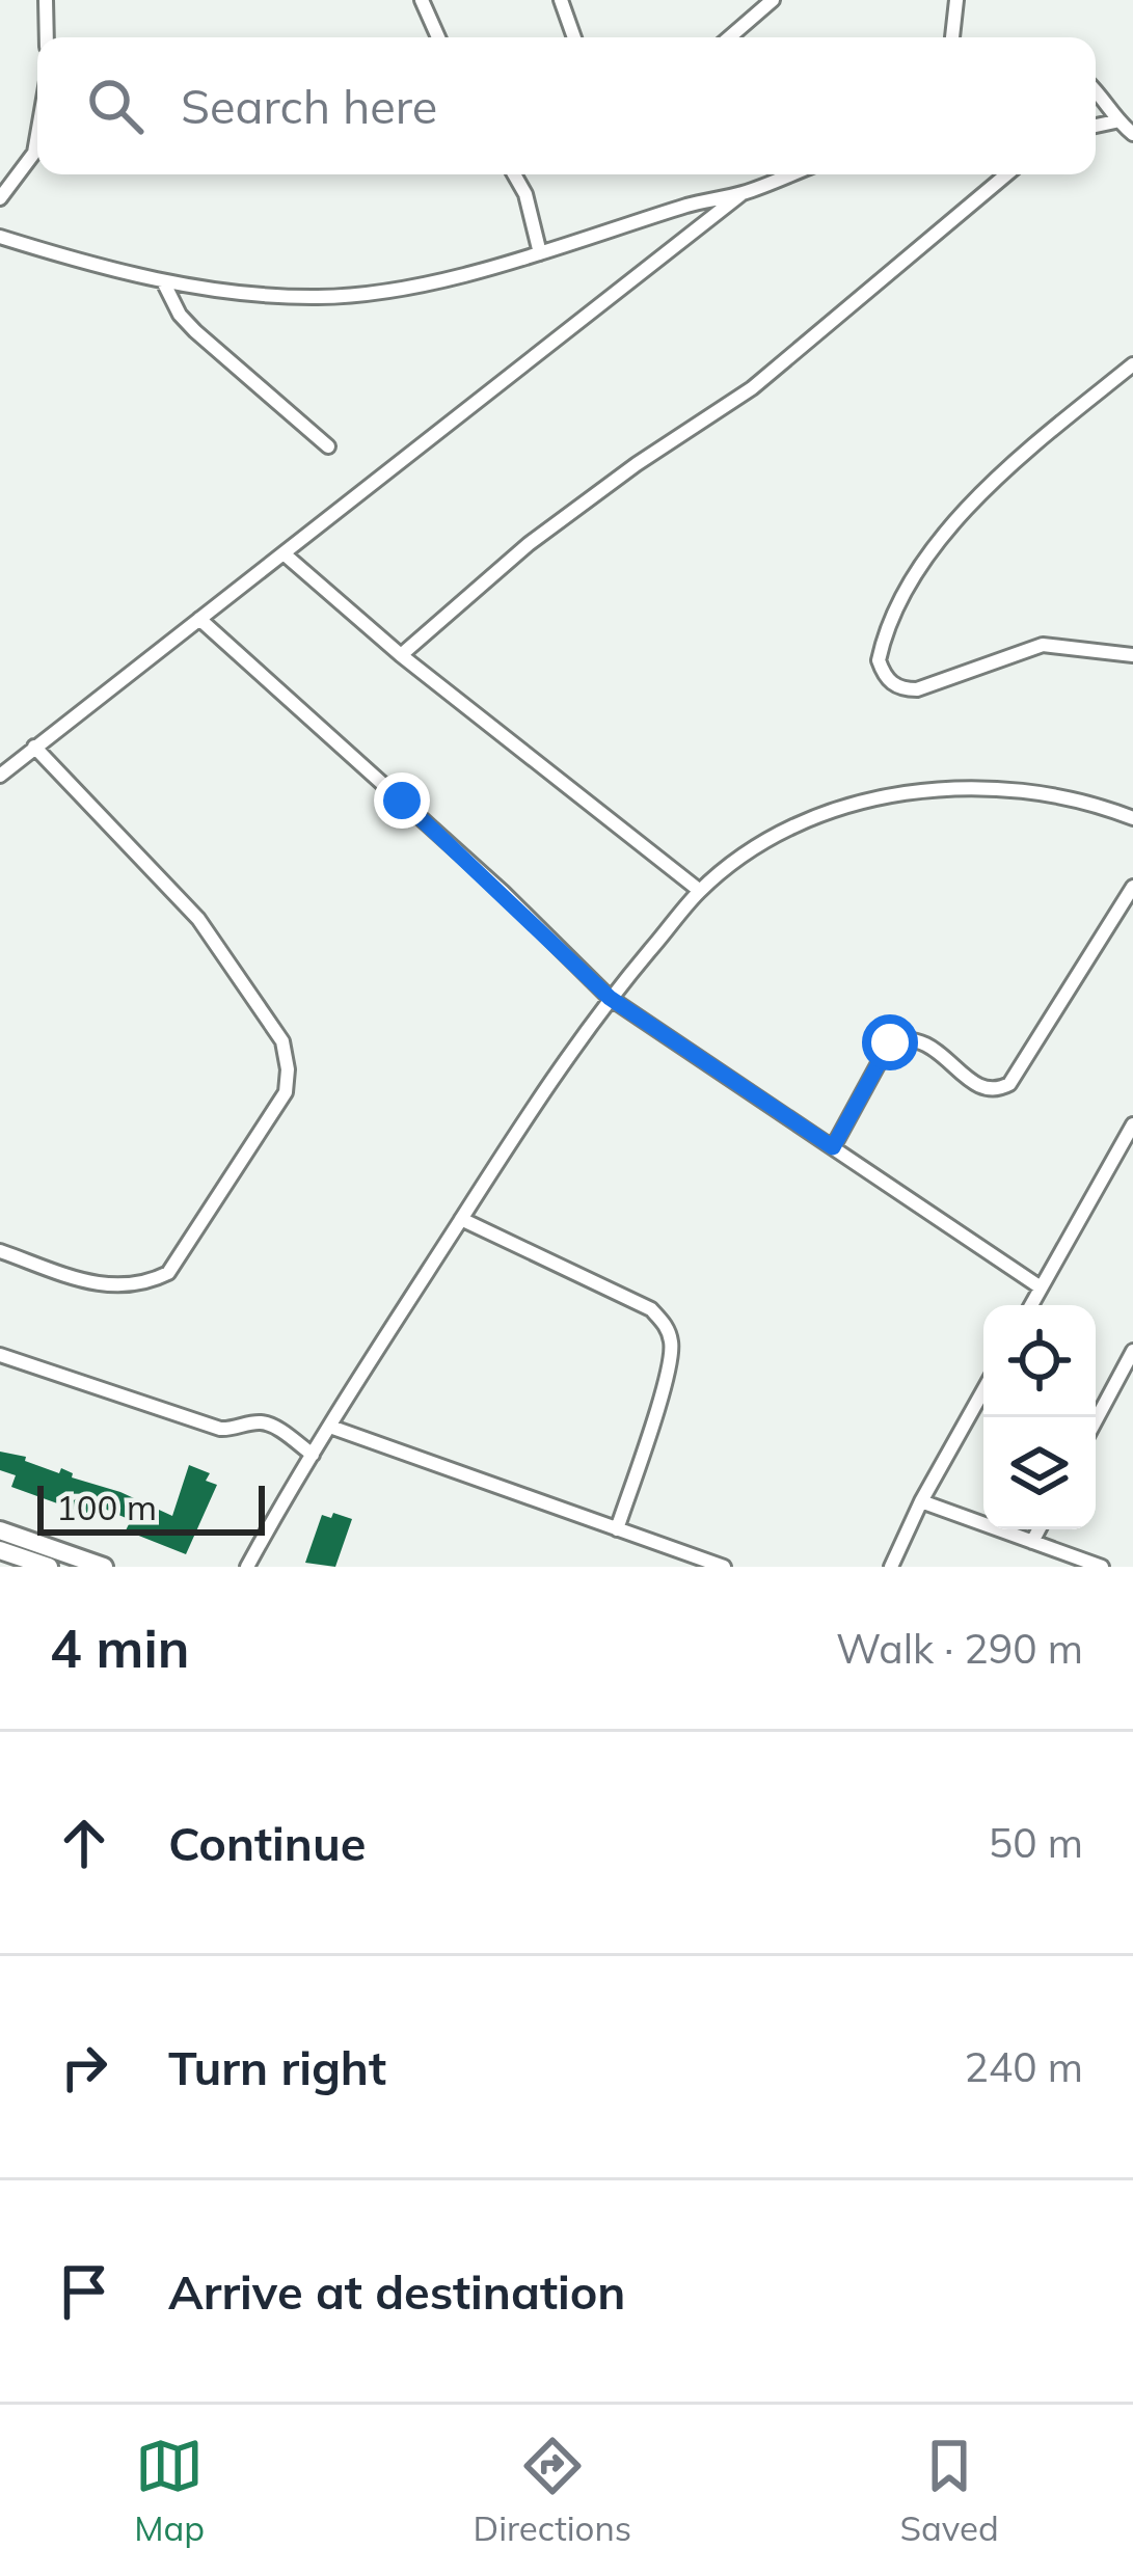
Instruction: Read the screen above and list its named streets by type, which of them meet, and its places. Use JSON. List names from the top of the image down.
{
  "scale_bar": "100 m",
  "page": {
    "search": "Search here",
    "scale": "100 m",
    "heading": ["4 min", "Walk · 290 m"],
    "list": [
      ["Continue", "50 m"],
      ["Turn right", "240 m"],
      "Arrive at destination"
    ],
    "nav": ["Map", "Directions", "Saved"]
  }
}
